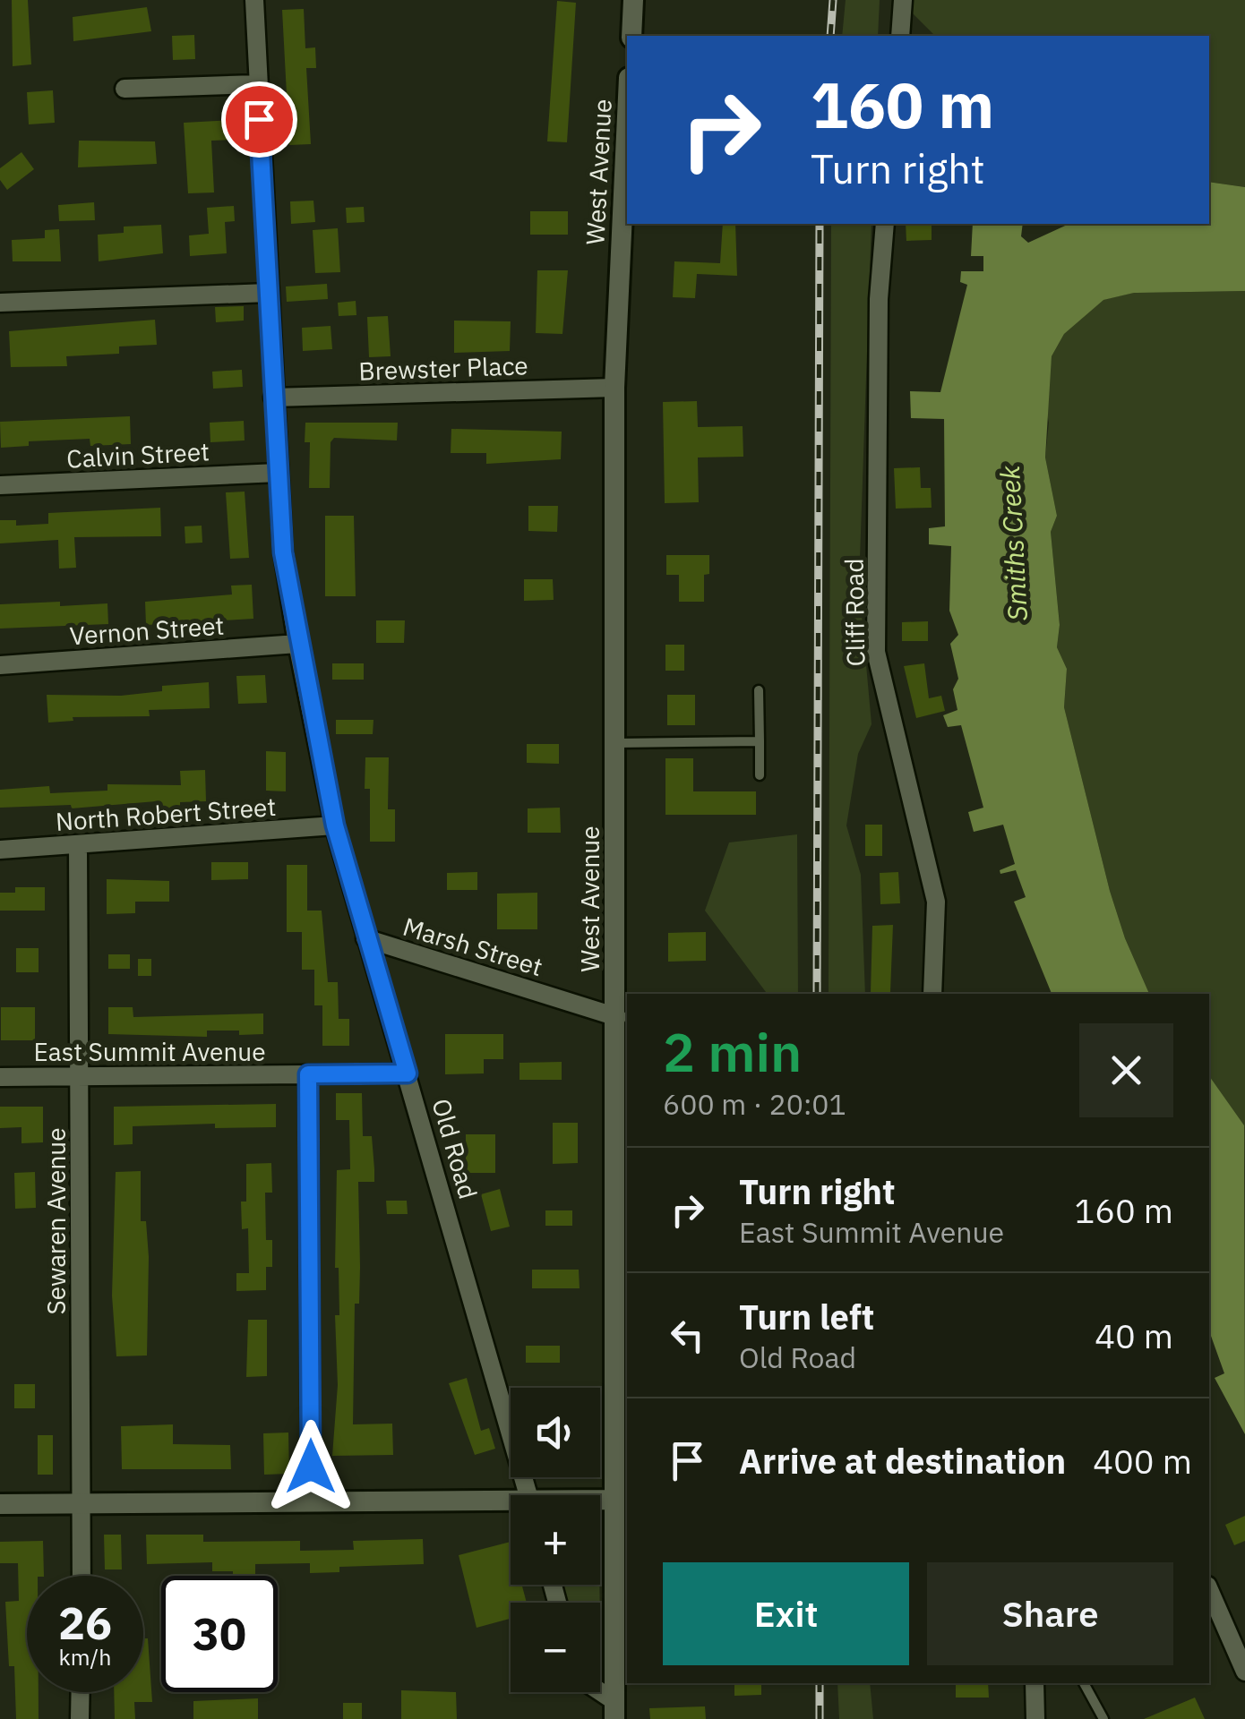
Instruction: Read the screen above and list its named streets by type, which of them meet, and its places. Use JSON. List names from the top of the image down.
{
  "streets": {
    "street": [
      "West Avenue",
      "Brewster Place",
      "Calvin Street",
      "Cliff Road",
      "Vernon Street",
      "North Robert Street",
      "Marsh Street",
      "East Summit Avenue",
      "Old Road",
      "Sewaren Avenue"
    ]
  },
  "crossings": [
    ["West Avenue", "Brewster Place"],
    ["West Avenue", "Marsh Street"],
    ["Brewster Place", "Old Road"],
    ["Calvin Street", "Old Road"],
    ["Vernon Street", "Old Road"],
    ["North Robert Street", "Old Road"],
    ["North Robert Street", "Sewaren Avenue"],
    ["Marsh Street", "Old Road"],
    ["East Summit Avenue", "Old Road"],
    ["East Summit Avenue", "Sewaren Avenue"]
  ],
  "water": ["Smiths Creek"],
  "page": {
    "turn": ["160 m", "Turn right"],
    "heading": ["2 min", "600 m · 20:01"],
    "list": [
      {
        "name": "Turn right",
        "note": "East Summit Avenue",
        "value": "160 m"
      },
      {
        "name": "Turn left",
        "note": "Old Road",
        "value": "40 m"
      },
      {
        "name": "Arrive at destination",
        "value": "400 m"
      }
    ],
    "map_buttons": ["+", "−"],
    "buttons": ["Exit", "Share"],
    "speed": "26 km/h",
    "limit": "30"
  }
}
